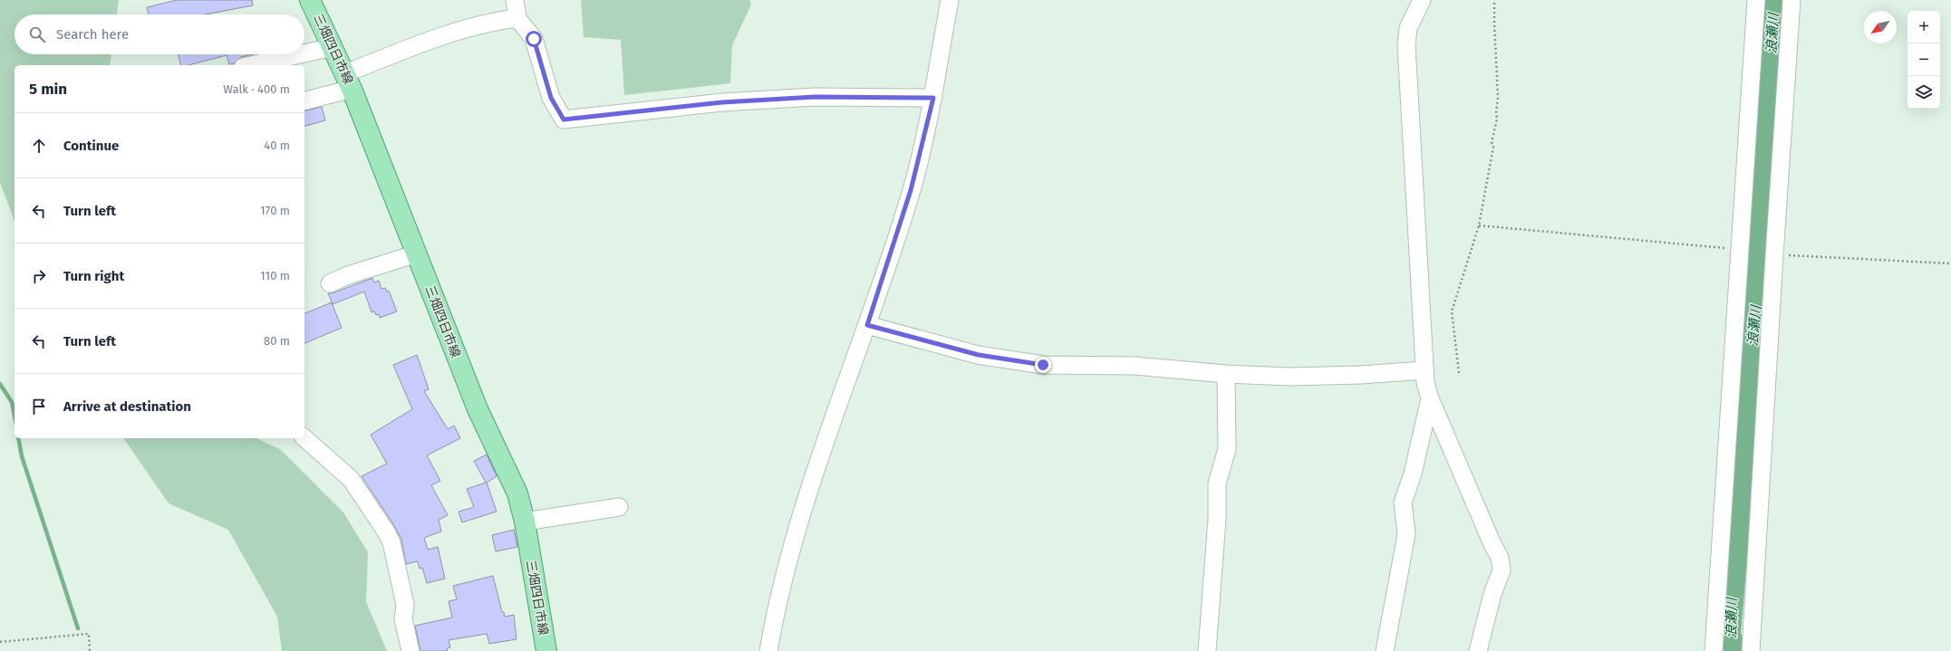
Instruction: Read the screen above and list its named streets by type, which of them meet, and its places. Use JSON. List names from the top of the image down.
{
  "streets": {
    "main road": ["三畑四日市線"]
  },
  "water": ["浪瀬川"],
  "north": "bottom left",
  "page": {
    "map_buttons": ["+", "−"],
    "search": "Search here",
    "heading": ["5 min", "Walk · 400 m"],
    "list": [
      ["Continue", "40 m"],
      ["Turn left", "170 m"],
      ["Turn right", "110 m"],
      ["Turn left", "80 m"],
      "Arrive at destination"
    ]
  }
}
